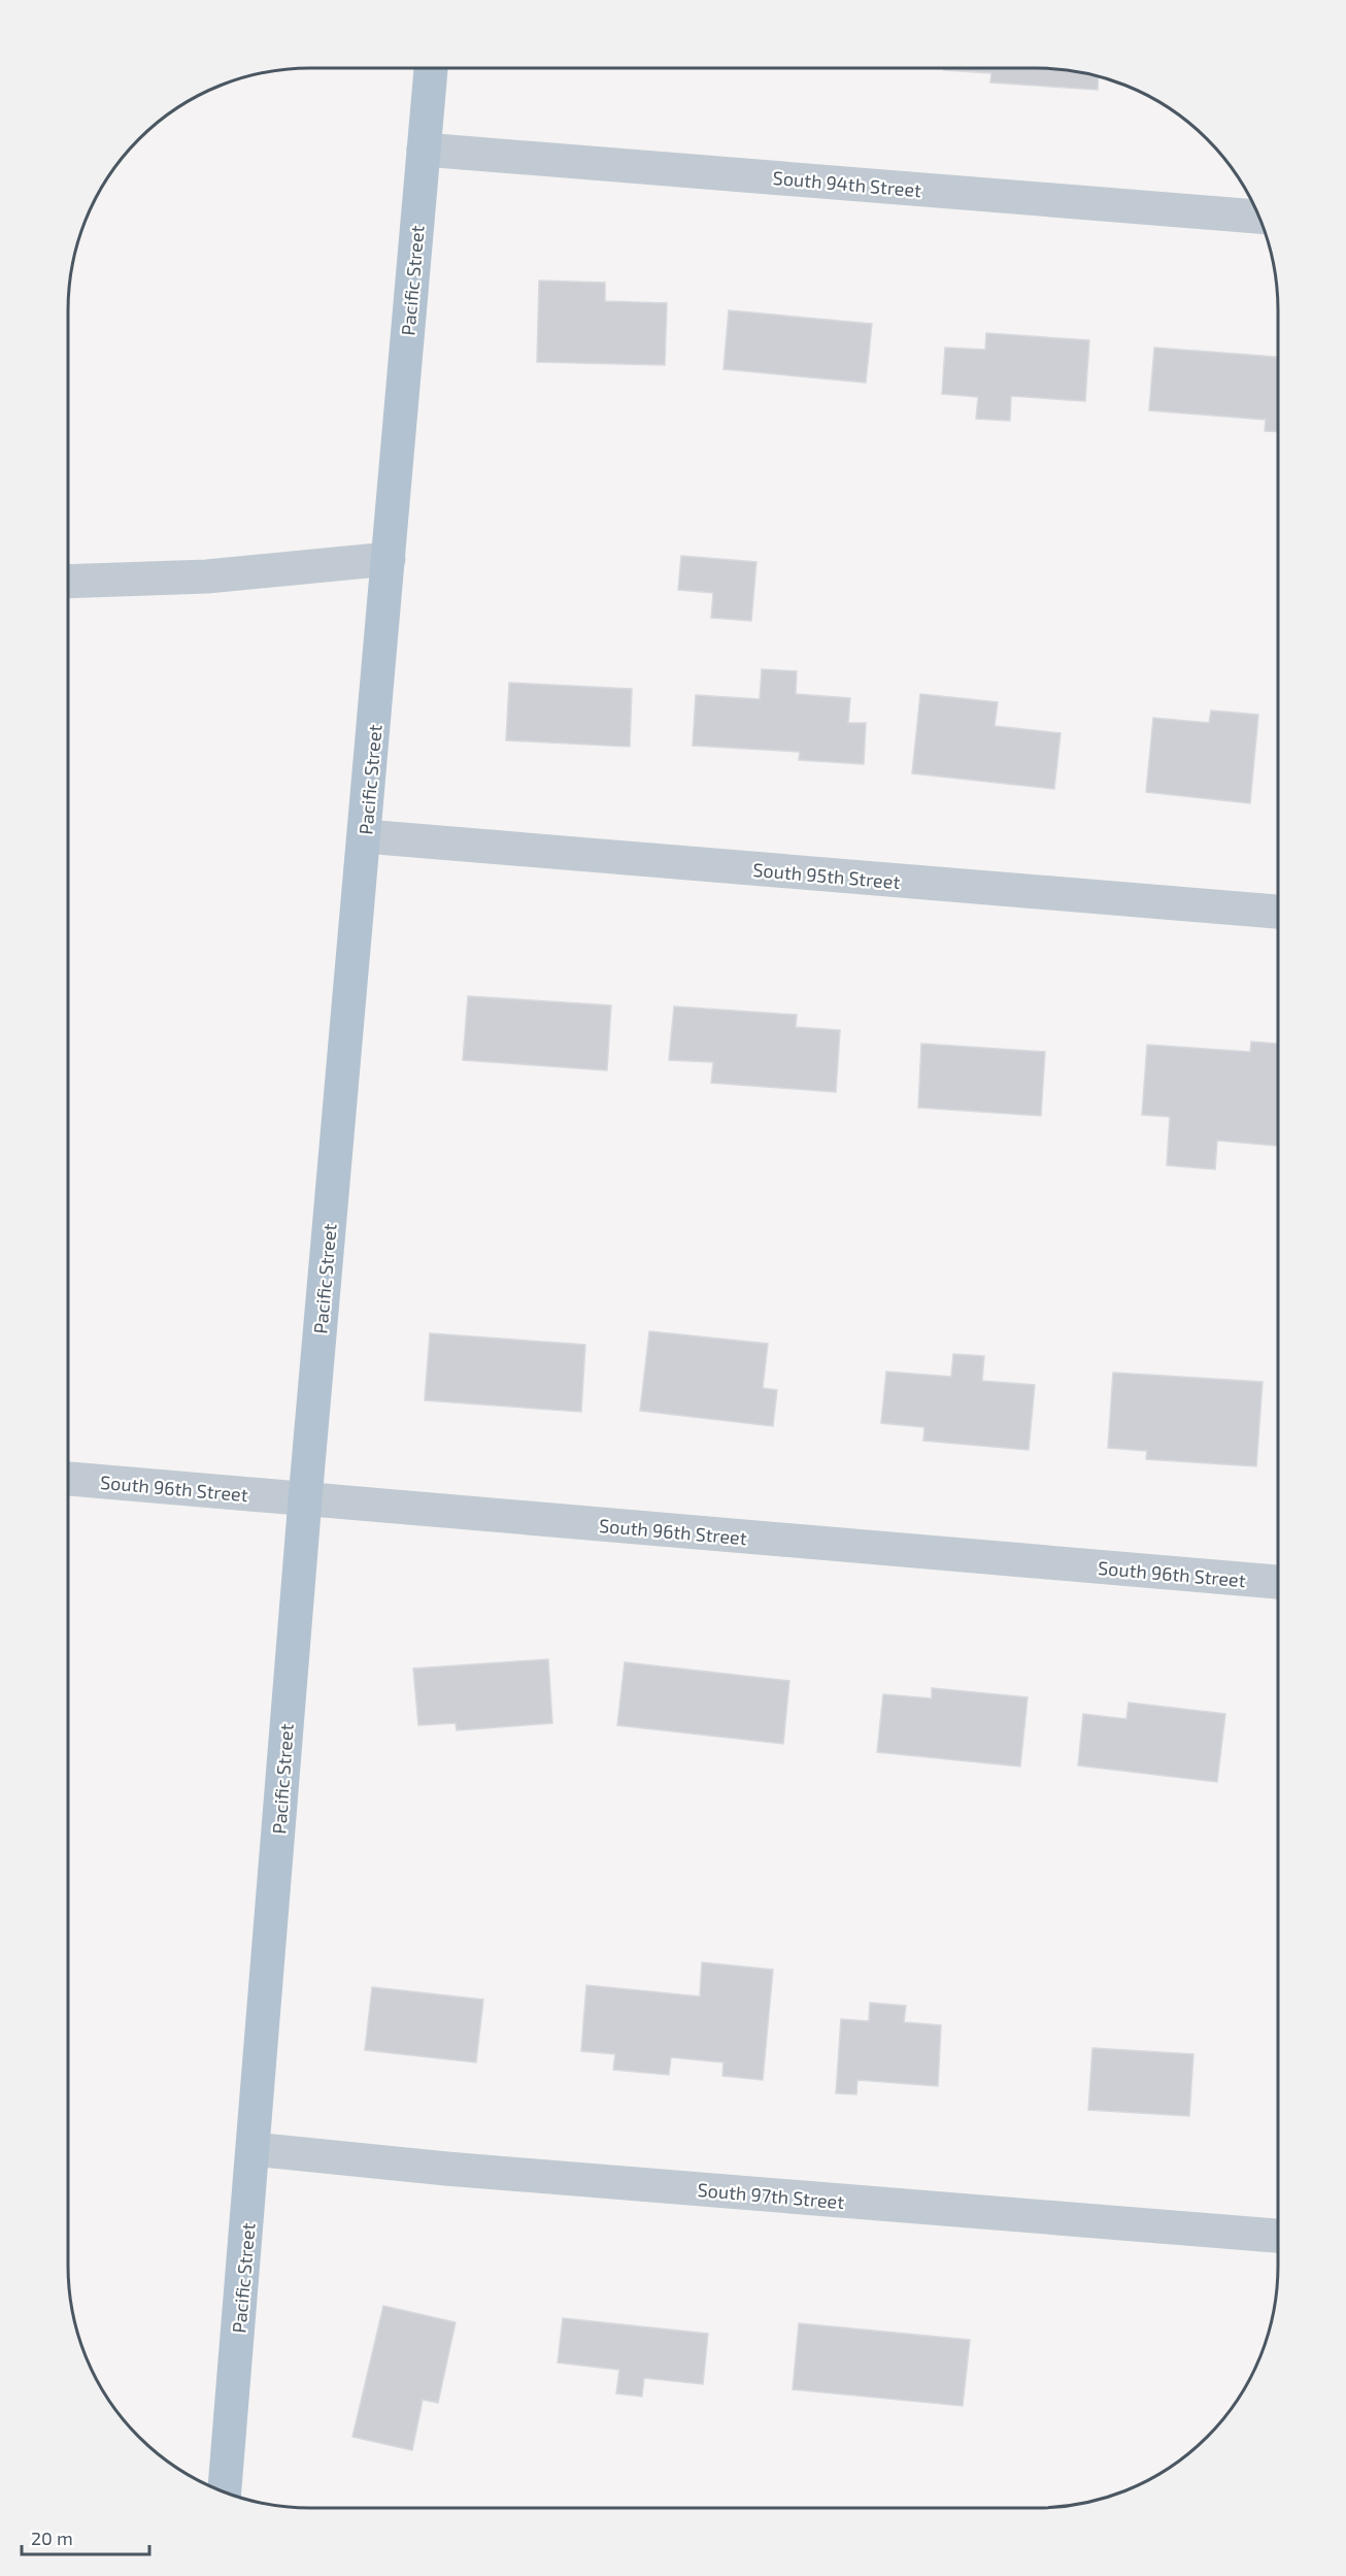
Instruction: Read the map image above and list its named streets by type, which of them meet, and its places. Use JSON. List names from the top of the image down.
{
  "streets": {
    "main road": ["Pacific Street"],
    "street": [
      "South 94th Street",
      "South 95th Street",
      "South 96th Street",
      "South 97th Street"
    ]
  },
  "crossings": [
    ["South 94th Street", "Pacific Street"],
    ["Pacific Street", "South 95th Street"],
    ["Pacific Street", "South 96th Street"],
    ["Pacific Street", "South 97th Street"]
  ],
  "scale_bar": "20 m"
}
